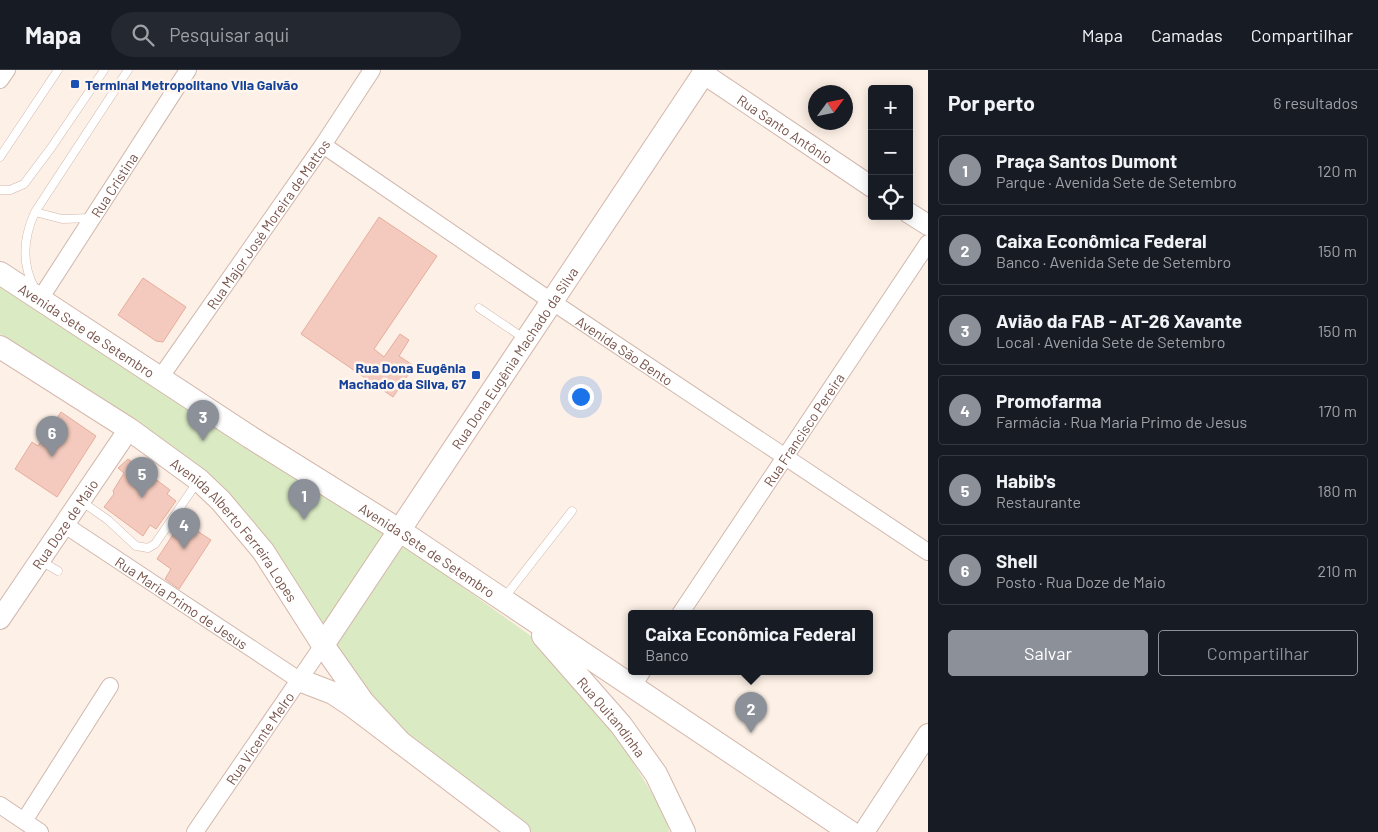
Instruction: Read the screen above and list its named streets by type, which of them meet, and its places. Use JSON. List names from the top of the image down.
{
  "streets": {
    "main road": [
      "Avenida Sete de Setembro",
      "Rua Dona Eugênia Machado da Silva",
      "Avenida Alberto Ferreira Lopes",
      "Rua Quitandinha"
    ],
    "street": [
      "Rua Santo Antônio",
      "Rua Cristina",
      "Rua Major José Moreira de Mattos",
      "Avenida São Bento",
      "Rua Francisco Pereira",
      "Rua Doze de Maio",
      "Rua Maria Primo de Jesus",
      "Rua Vicente Melro"
    ]
  },
  "crossings": [
    ["Rua Santo Antônio", "Rua Dona Eugênia Machado da Silva"],
    ["Rua Cristina", "Avenida Sete de Setembro"],
    ["Rua Major José Moreira de Mattos", "Avenida Sete de Setembro"],
    ["Rua Major José Moreira de Mattos", "Avenida São Bento"],
    ["Avenida Sete de Setembro", "Rua Dona Eugênia Machado da Silva"],
    ["Avenida Sete de Setembro", "Rua Quitandinha"],
    ["Avenida São Bento", "Rua Dona Eugênia Machado da Silva"],
    ["Avenida São Bento", "Rua Francisco Pereira"],
    ["Rua Dona Eugênia Machado da Silva", "Avenida Alberto Ferreira Lopes"],
    ["Rua Dona Eugênia Machado da Silva", "Rua Vicente Melro"],
    ["Rua Doze de Maio", "Avenida Alberto Ferreira Lopes"],
    ["Rua Doze de Maio", "Rua Maria Primo de Jesus"],
    ["Avenida Alberto Ferreira Lopes", "Rua Vicente Melro"],
    ["Rua Maria Primo de Jesus", "Rua Vicente Melro"]
  ],
  "places": {
    "transit": ["Terminal Metropolitano Vila Galvão", "Rua Dona Eugênia Machado da Silva, 67"]
  },
  "north": "top right",
  "page": {
    "header": "Mapa",
    "search": "Pesquisar aqui",
    "nav": ["Mapa", "Camadas", "Compartilhar"],
    "heading": ["Por perto", "6 resultados"],
    "map_buttons": ["+", "−"],
    "list": [
      {
        "mark": "1",
        "name": "Praça Santos Dumont",
        "note": "Parque · Avenida Sete de Setembro",
        "value": "120 m"
      },
      {
        "mark": "2",
        "name": "Caixa Econômica Federal",
        "note": "Banco · Avenida Sete de Setembro",
        "value": "150 m"
      },
      {
        "mark": "3",
        "name": "Avião da FAB - AT-26 Xavante",
        "note": "Local · Avenida Sete de Setembro",
        "value": "150 m"
      },
      {
        "mark": "4",
        "name": "Promofarma",
        "note": "Farmácia · Rua Maria Primo de Jesus",
        "value": "170 m"
      },
      {
        "mark": "5",
        "name": "Habib's",
        "note": "Restaurante",
        "value": "180 m"
      },
      {
        "mark": "6",
        "name": "Shell",
        "note": "Posto · Rua Doze de Maio",
        "value": "210 m"
      }
    ],
    "pins": [
      "3",
      "6",
      "5",
      "1",
      "4",
      "2"
    ],
    "popup": ["Caixa Econômica Federal", "Banco"],
    "buttons": ["Salvar", "Compartilhar"]
  }
}
